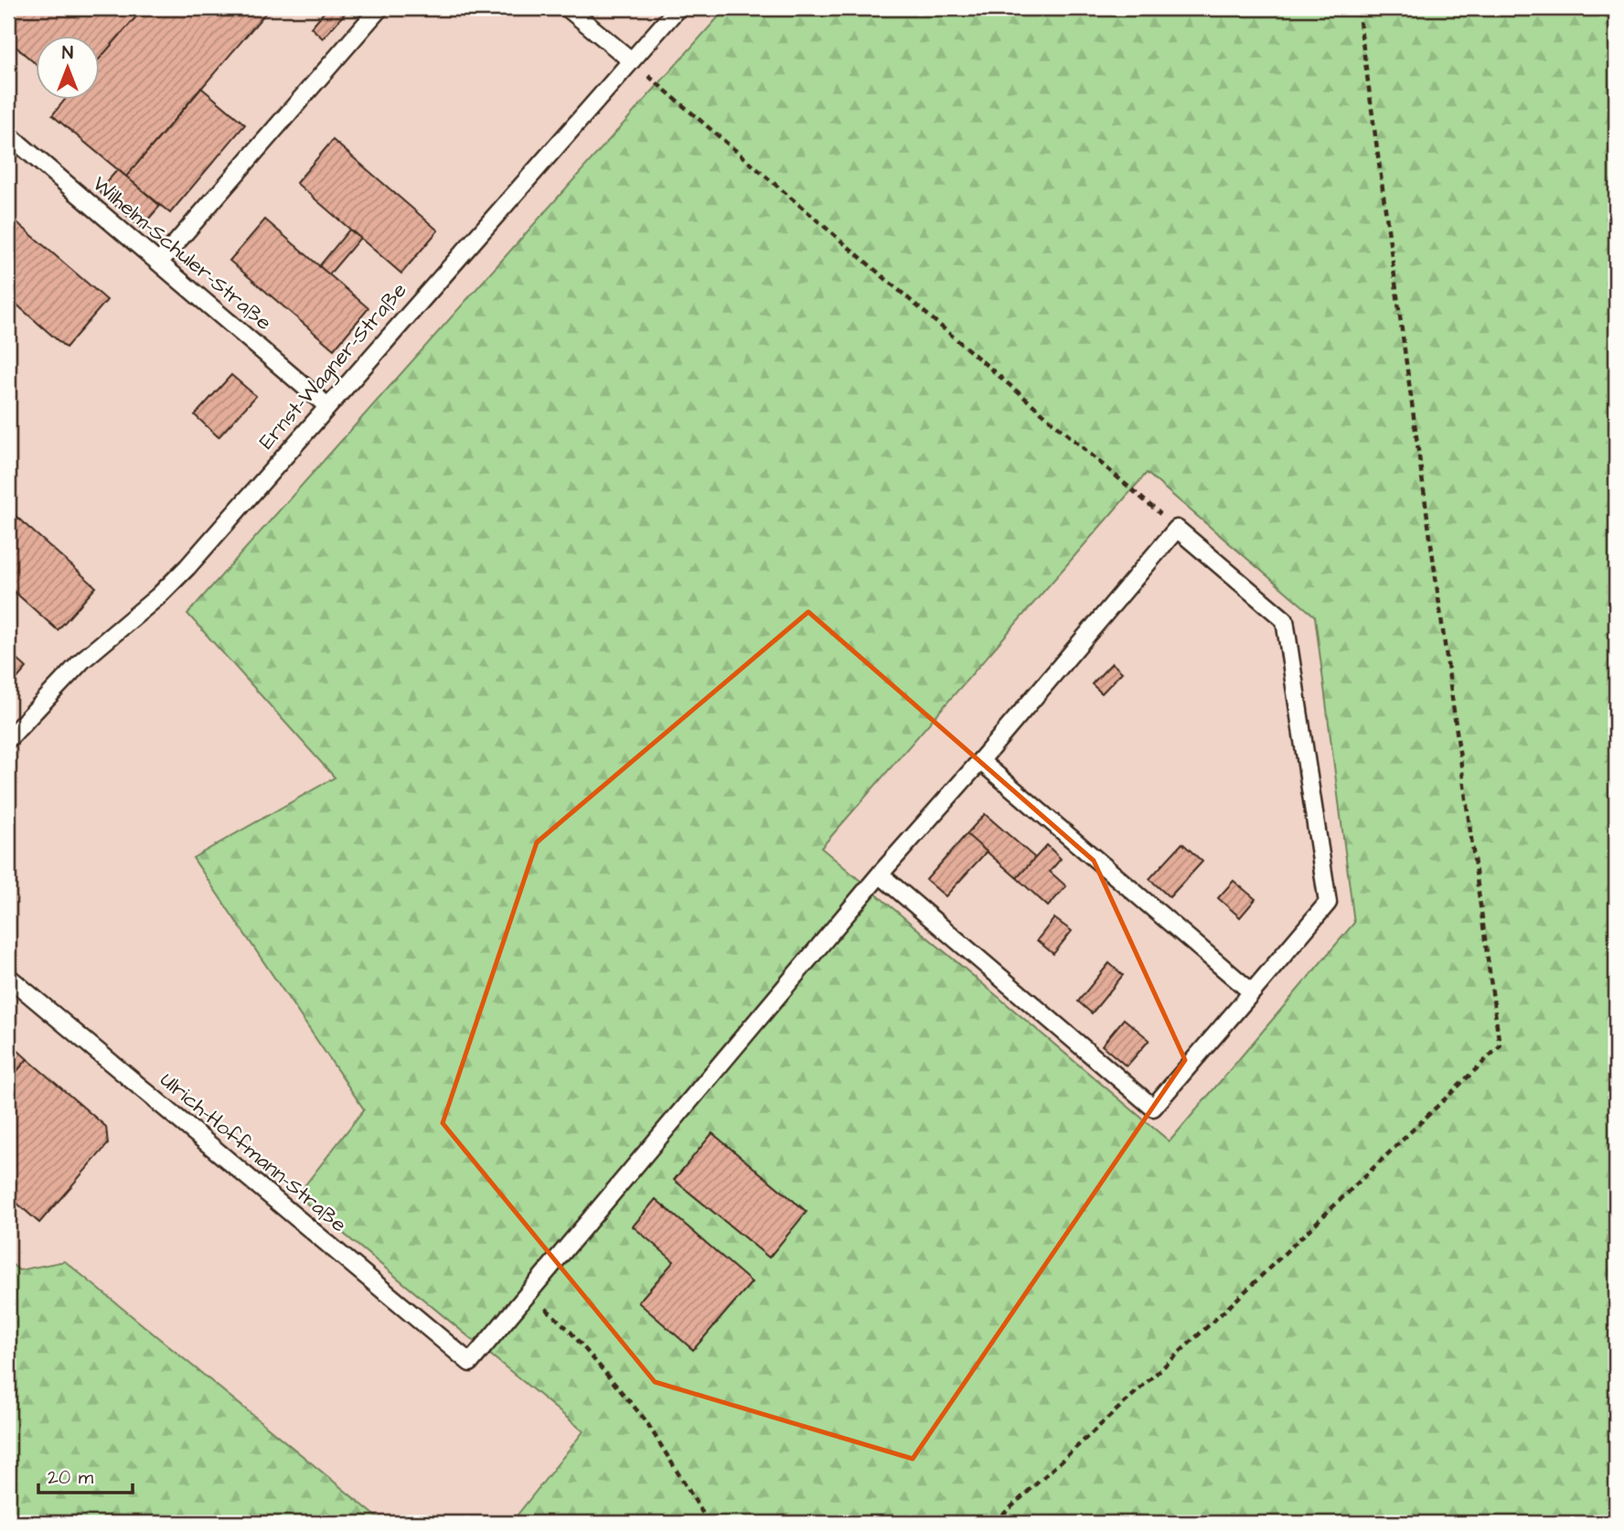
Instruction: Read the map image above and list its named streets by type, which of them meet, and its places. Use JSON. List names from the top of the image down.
{
  "streets": {
    "lane": ["Wilhelm-Schuler-Straße", "Ernst-Wagner-Straße", "Ulrich-Hoffmann-Straße"]
  },
  "crossings": [
    ["Wilhelm-Schuler-Straße", "Ernst-Wagner-Straße"]
  ],
  "scale_bar": "20 m",
  "north": "top"
}
